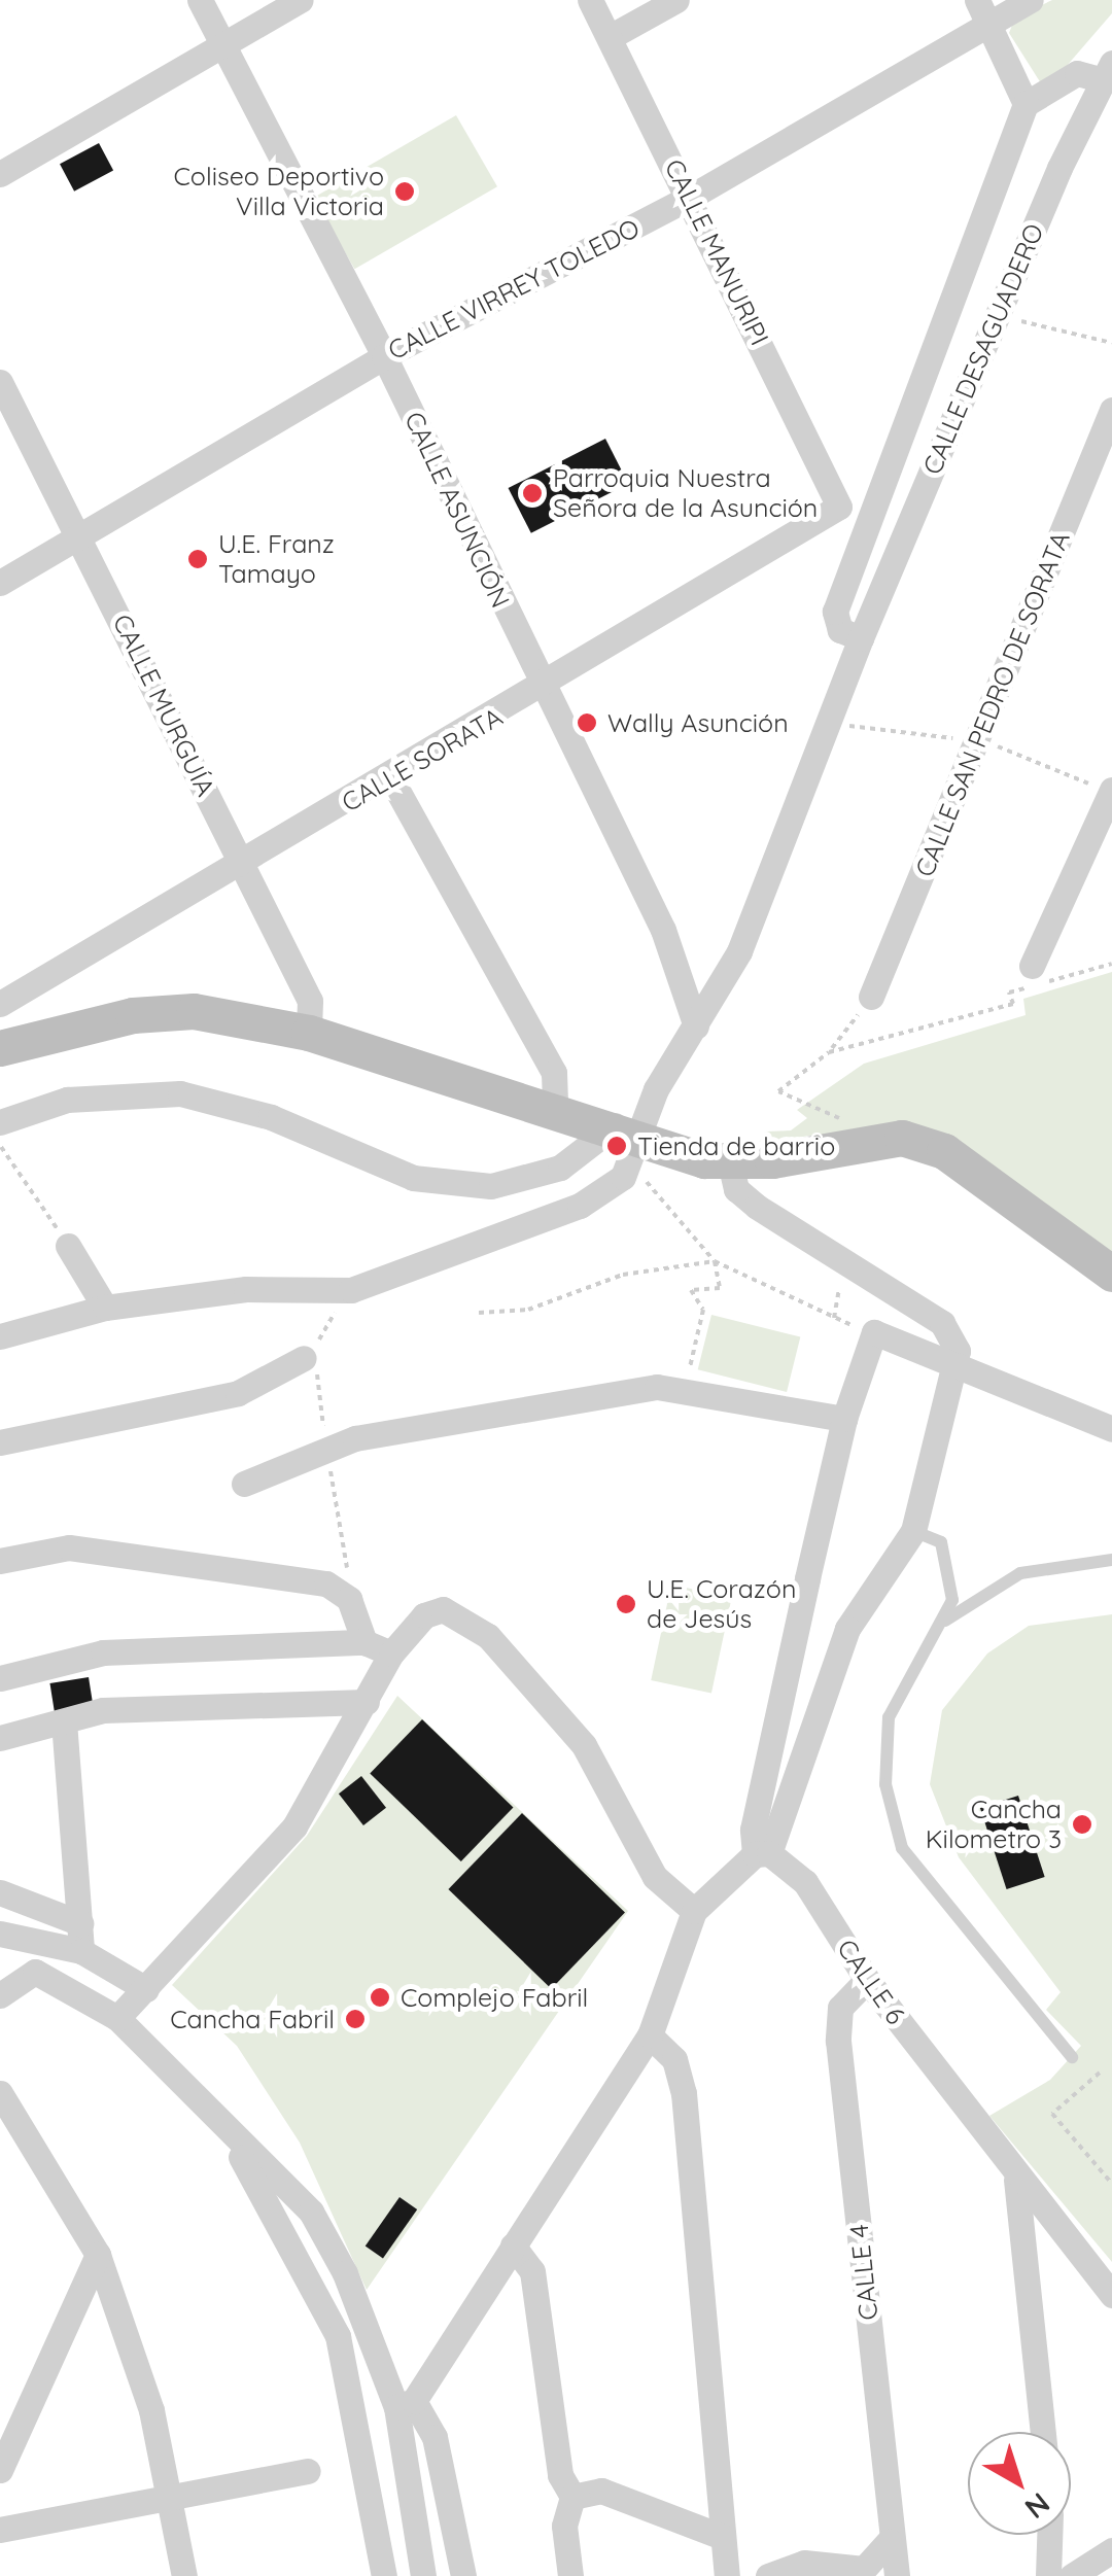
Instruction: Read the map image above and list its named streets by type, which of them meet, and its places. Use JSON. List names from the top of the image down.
{
  "streets": {
    "street": [
      "CALLE MANURIPI",
      "CALLE VIRREY TOLEDO",
      "CALLE DESAGUADERO",
      "CALLE ASUNCIÓN",
      "CALLE SAN PEDRO DE SORATA",
      "CALLE MURGUÍA",
      "CALLE SORATA",
      "CALLE 6",
      "CALLE 4"
    ]
  },
  "crossings": [
    ["CALLE MANURIPI", "CALLE VIRREY TOLEDO"],
    ["CALLE MANURIPI", "CALLE SORATA"],
    ["CALLE VIRREY TOLEDO", "CALLE ASUNCIÓN"],
    ["CALLE VIRREY TOLEDO", "CALLE MURGUÍA"],
    ["CALLE DESAGUADERO", "CALLE ASUNCIÓN"],
    ["CALLE ASUNCIÓN", "CALLE SORATA"],
    ["CALLE MURGUÍA", "CALLE SORATA"],
    ["CALLE 6", "CALLE 4"]
  ],
  "places": [
    "Coliseo Deportivo Villa Victoria",
    "Parroquia Nuestra Señora de la Asunción",
    "U.E. Franz Tamayo",
    "Wally Asunción",
    "Tienda de barrio",
    "U.E. Corazón de Jesús",
    "Cancha Kilometro 3",
    "Complejo Fabril",
    "Cancha Fabril"
  ],
  "north": "bottom right"
}
